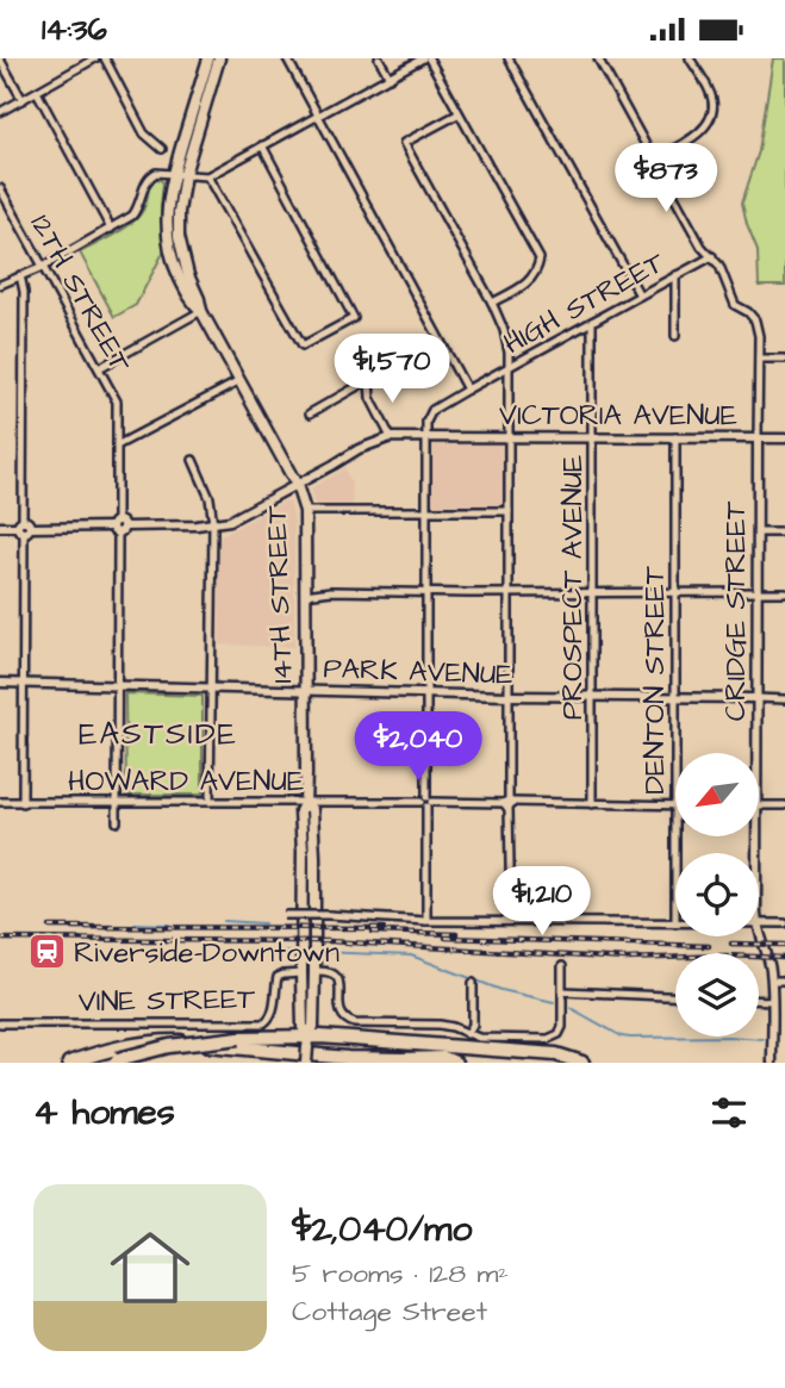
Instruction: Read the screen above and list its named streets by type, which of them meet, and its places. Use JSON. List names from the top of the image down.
{
  "streets": {
    "main road": ["14TH STREET"],
    "street": [
      "12TH STREET",
      "HIGH STREET",
      "VICTORIA AVENUE",
      "PROSPECT AVENUE",
      "CRIDGE STREET",
      "PARK AVENUE",
      "DENTON STREET",
      "HOWARD AVENUE",
      "VINE STREET"
    ]
  },
  "crossings": [
    ["12TH STREET", "VICTORIA AVENUE"],
    ["12TH STREET", "PARK AVENUE"],
    ["12TH STREET", "HOWARD AVENUE"],
    ["HIGH STREET", "VICTORIA AVENUE"],
    ["HIGH STREET", "PROSPECT AVENUE"],
    ["HIGH STREET", "CRIDGE STREET"],
    ["VICTORIA AVENUE", "PROSPECT AVENUE"],
    ["VICTORIA AVENUE", "14TH STREET"],
    ["VICTORIA AVENUE", "CRIDGE STREET"],
    ["VICTORIA AVENUE", "DENTON STREET"],
    ["PROSPECT AVENUE", "PARK AVENUE"],
    ["PROSPECT AVENUE", "HOWARD AVENUE"],
    ["14TH STREET", "PARK AVENUE"],
    ["14TH STREET", "HOWARD AVENUE"],
    ["14TH STREET", "VINE STREET"],
    ["CRIDGE STREET", "PARK AVENUE"],
    ["PARK AVENUE", "DENTON STREET"],
    ["DENTON STREET", "HOWARD AVENUE"]
  ],
  "districts": ["EASTSIDE"],
  "places": {
    "station": ["Riverside–Downtown"]
  },
  "north": "bottom left",
  "page": {
    "status": "14:36",
    "price": [
      "$873",
      "$1,570",
      "$2,040",
      "$1,210"
    ],
    "heading": "4 homes",
    "list": [
      {
        "name": "$2,040/mo",
        "note": "5 rooms · 128 m² · Cottage Street"
      }
    ]
  }
}
